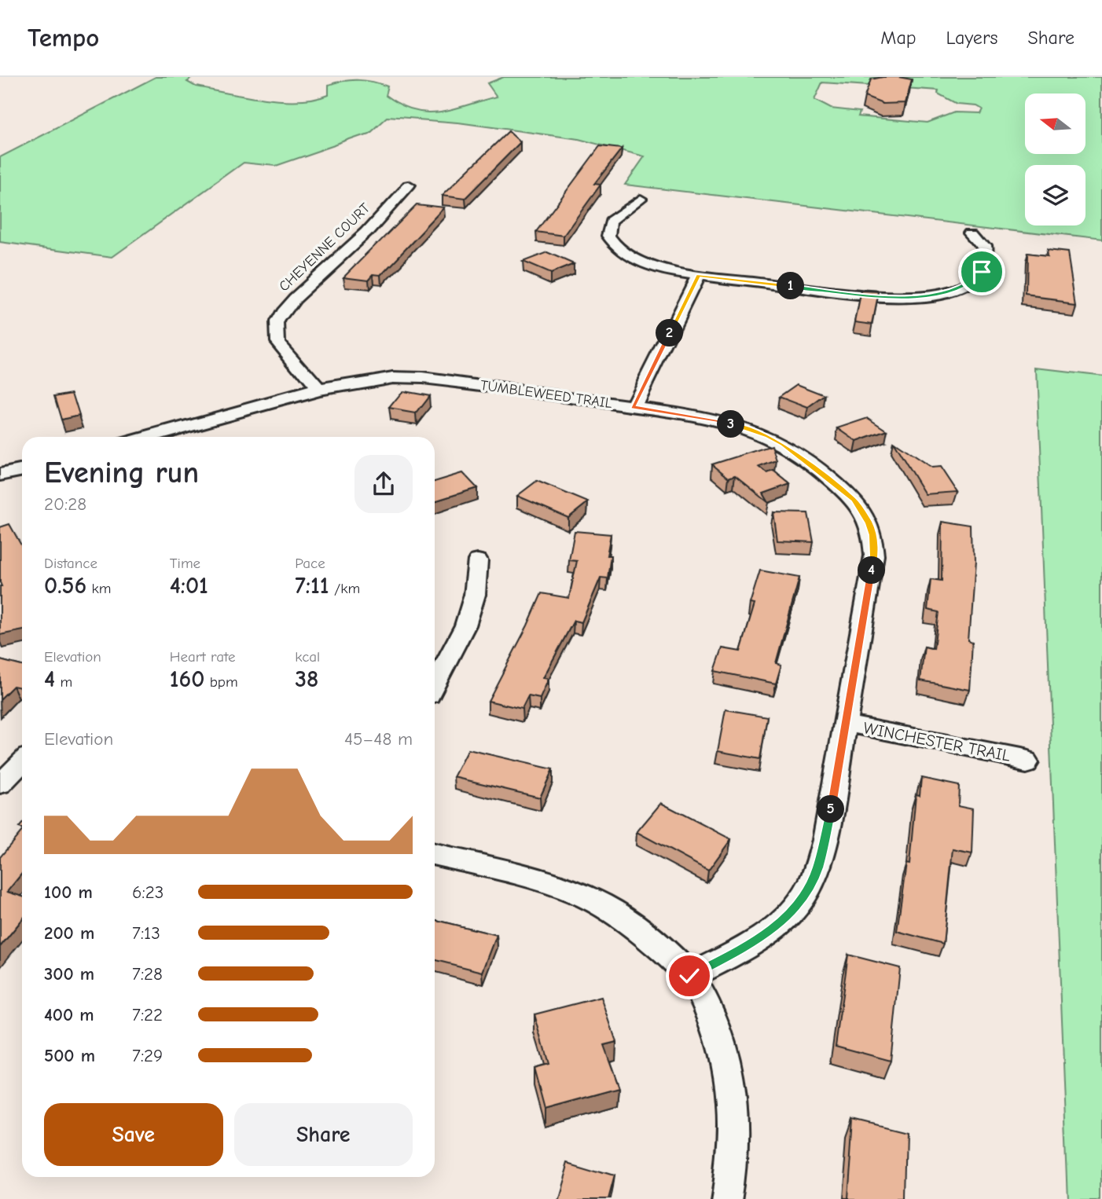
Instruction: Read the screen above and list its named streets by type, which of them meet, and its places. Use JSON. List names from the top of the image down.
{
  "streets": {
    "street": ["CHEYENNE COURT", "TUMBLEWEED TRAIL", "WINCHESTER TRAIL"]
  },
  "crossings": [
    ["CHEYENNE COURT", "TUMBLEWEED TRAIL"]
  ],
  "north": "left",
  "page": {
    "header": "Tempo",
    "nav": ["Map", "Layers", "Share"],
    "pins": [
      "1",
      "2",
      "3",
      "4",
      "5"
    ],
    "heading": ["Evening run", "20:28"],
    "stats": [
      ["Distance", "0.56 km"],
      ["Time", "4:01"],
      ["Pace", "7:11 /km"],
      ["Elevation", "4 m"],
      ["Heart rate", "160 bpm"],
      ["kcal", "38"]
    ],
    "chart": ["Elevation", "45–48 m"],
    "list": [
      {
        "name": "100 m",
        "note": "6:23"
      },
      {
        "name": "200 m",
        "note": "7:13"
      },
      {
        "name": "300 m",
        "note": "7:28"
      },
      {
        "name": "400 m",
        "note": "7:22"
      },
      {
        "name": "500 m",
        "note": "7:29"
      }
    ],
    "buttons": ["Save", "Share"]
  }
}
